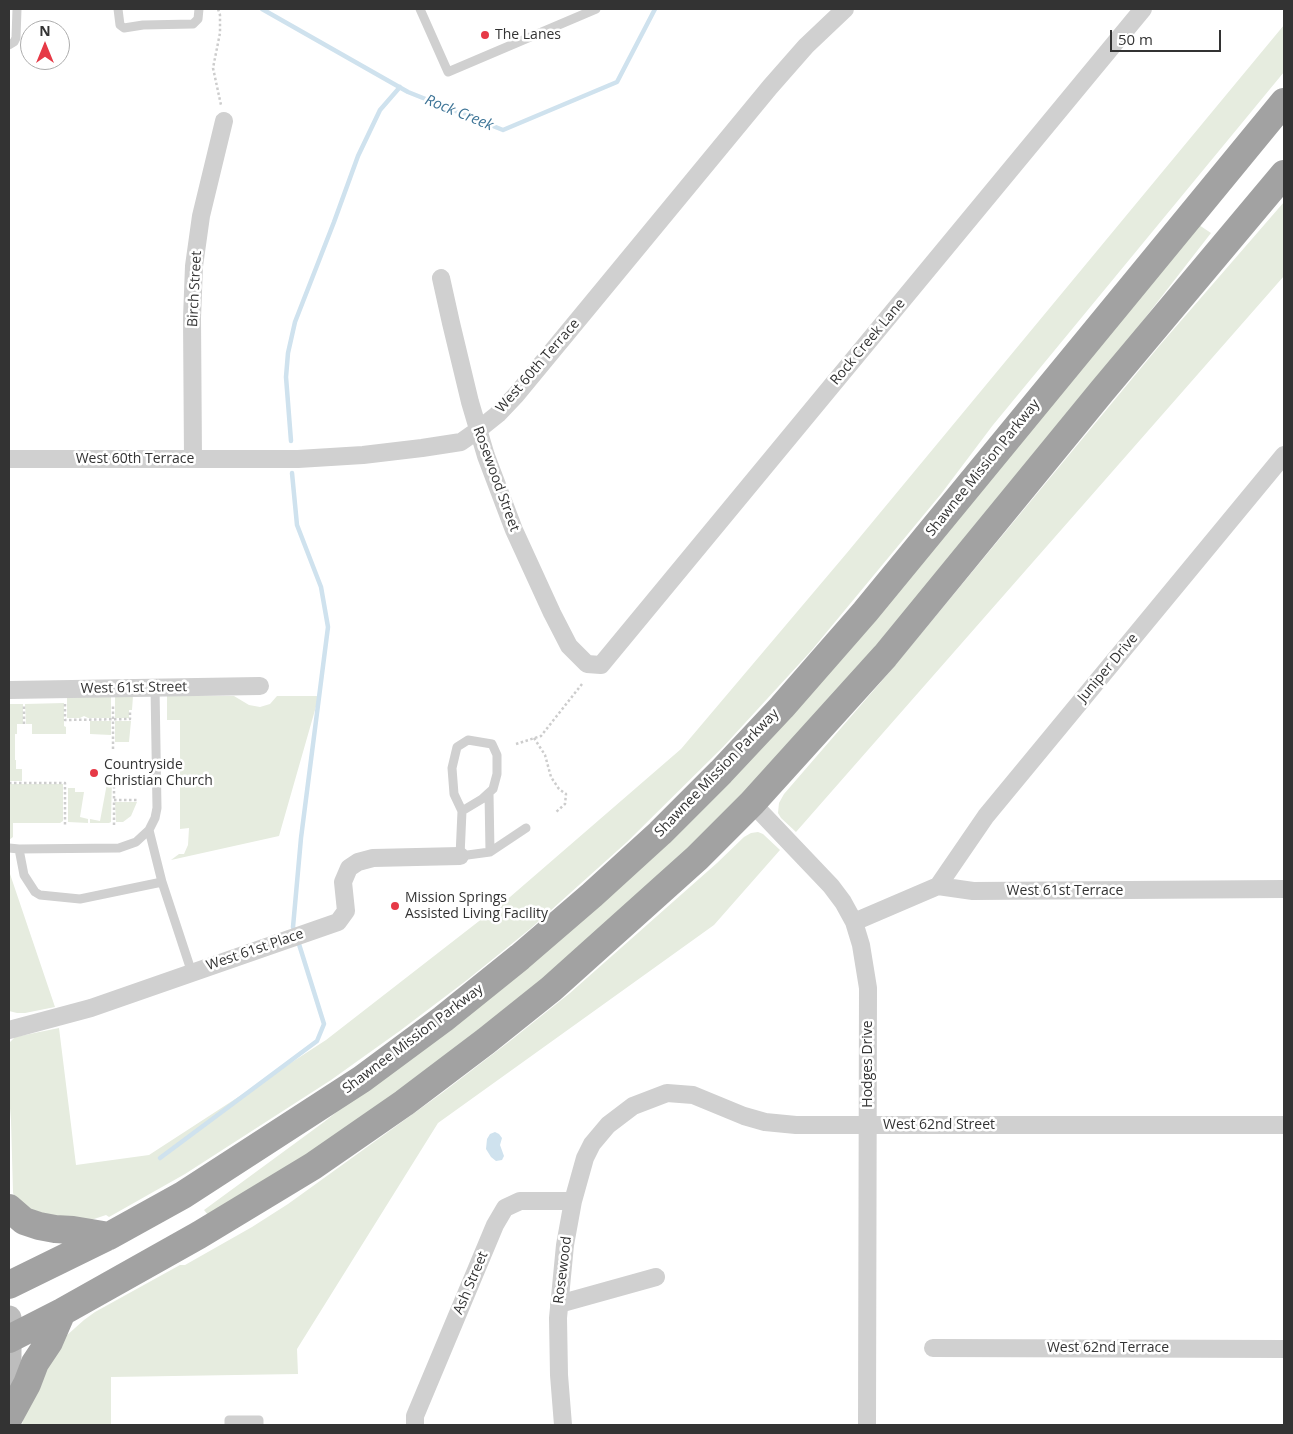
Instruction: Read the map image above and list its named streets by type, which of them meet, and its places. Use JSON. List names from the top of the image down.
{
  "streets": {
    "highway": ["Shawnee Mission Parkway"],
    "street": [
      "Birch Street",
      "Rock Creek Lane",
      "West 60th Terrace",
      "Rosewood Street",
      "Juniper Drive",
      "West 61st Street",
      "West 61st Terrace",
      "West 61st Place",
      "Hodges Drive",
      "West 62nd Street",
      "Rosewood",
      "Ash Street",
      "West 62nd Terrace"
    ]
  },
  "crossings": [
    ["Birch Street", "West 60th Terrace"],
    ["Rock Creek Lane", "Rosewood Street"],
    ["West 60th Terrace", "Rosewood Street"],
    ["Juniper Drive", "West 61st Terrace"],
    ["Hodges Drive", "West 62nd Street"],
    ["West 62nd Street", "Rosewood"],
    ["Rosewood", "Ash Street"]
  ],
  "water": ["Rock Creek"],
  "places": ["The Lanes", "Countryside Christian Church", "Mission Springs Assisted Living Facility"],
  "scale_bar": "50 m",
  "north": "top"
}
